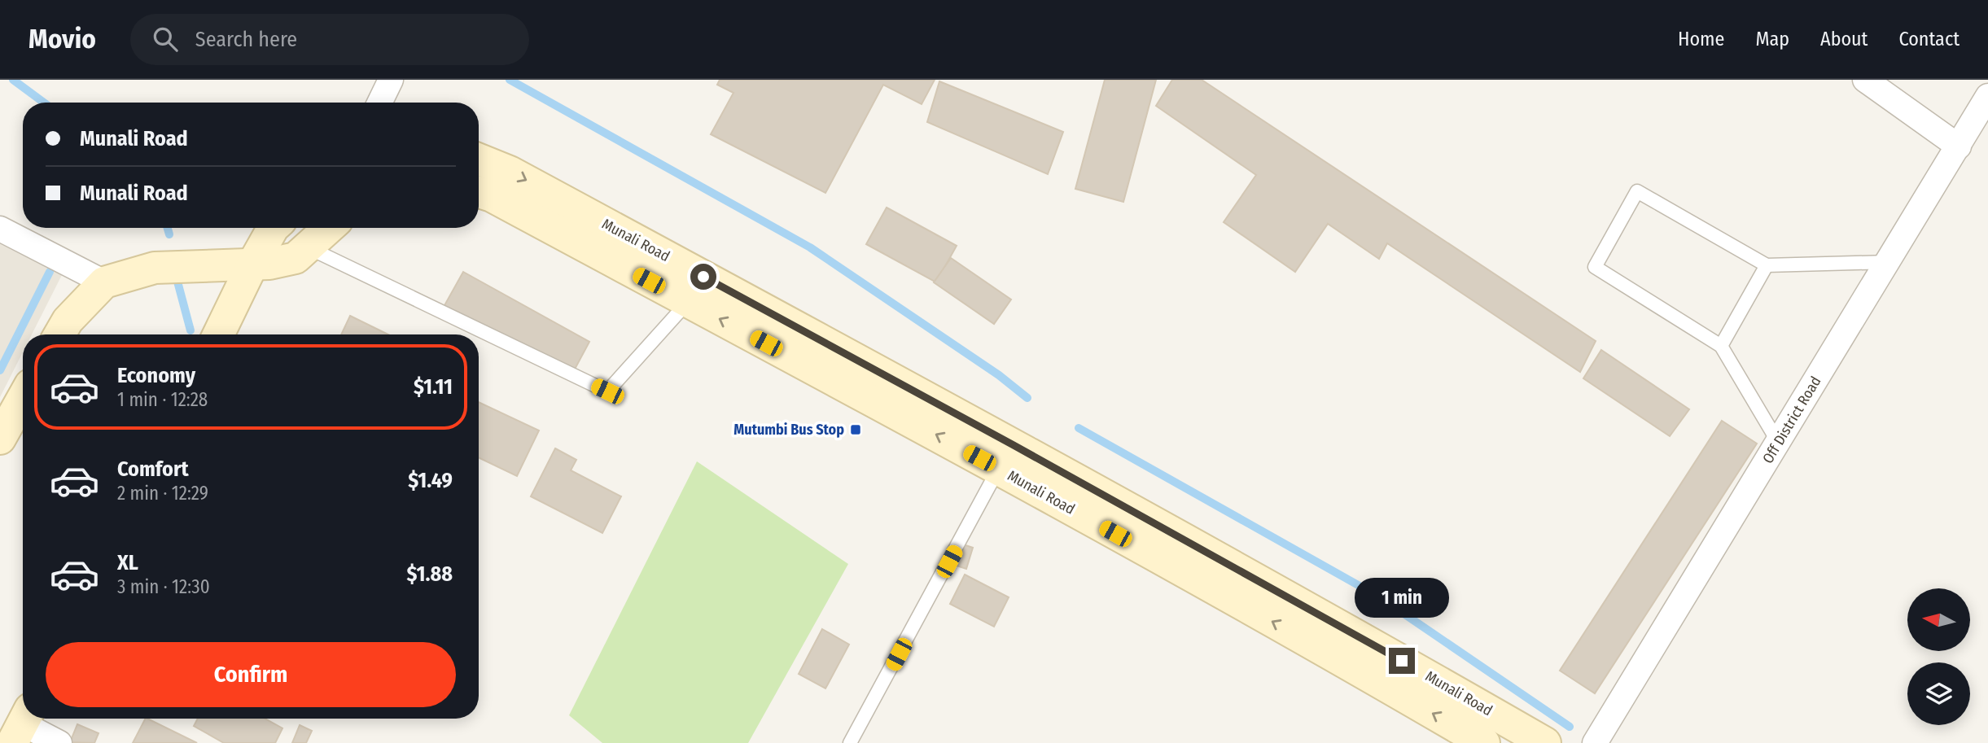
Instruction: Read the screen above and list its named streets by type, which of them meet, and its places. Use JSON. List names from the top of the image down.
{
  "streets": {
    "main road": ["Munali Road"],
    "street": ["Off District Road"]
  },
  "places": {
    "transit": ["Mutumbi Bus Stop"]
  },
  "north": "left",
  "page": {
    "header": "Movio",
    "search": "Search here",
    "nav": [
      "Home",
      "Map",
      "About",
      "Contact"
    ],
    "banner": ["Munali Road", "Munali Road"],
    "list": [
      {
        "name": "Economy",
        "note": "1 min · 12:28",
        "value": "$1.11"
      },
      {
        "name": "Comfort",
        "note": "2 min · 12:29",
        "value": "$1.49"
      },
      {
        "name": "XL",
        "note": "3 min · 12:30",
        "value": "$1.88"
      }
    ],
    "bubble": "1 min",
    "buttons": "Confirm"
  }
}
